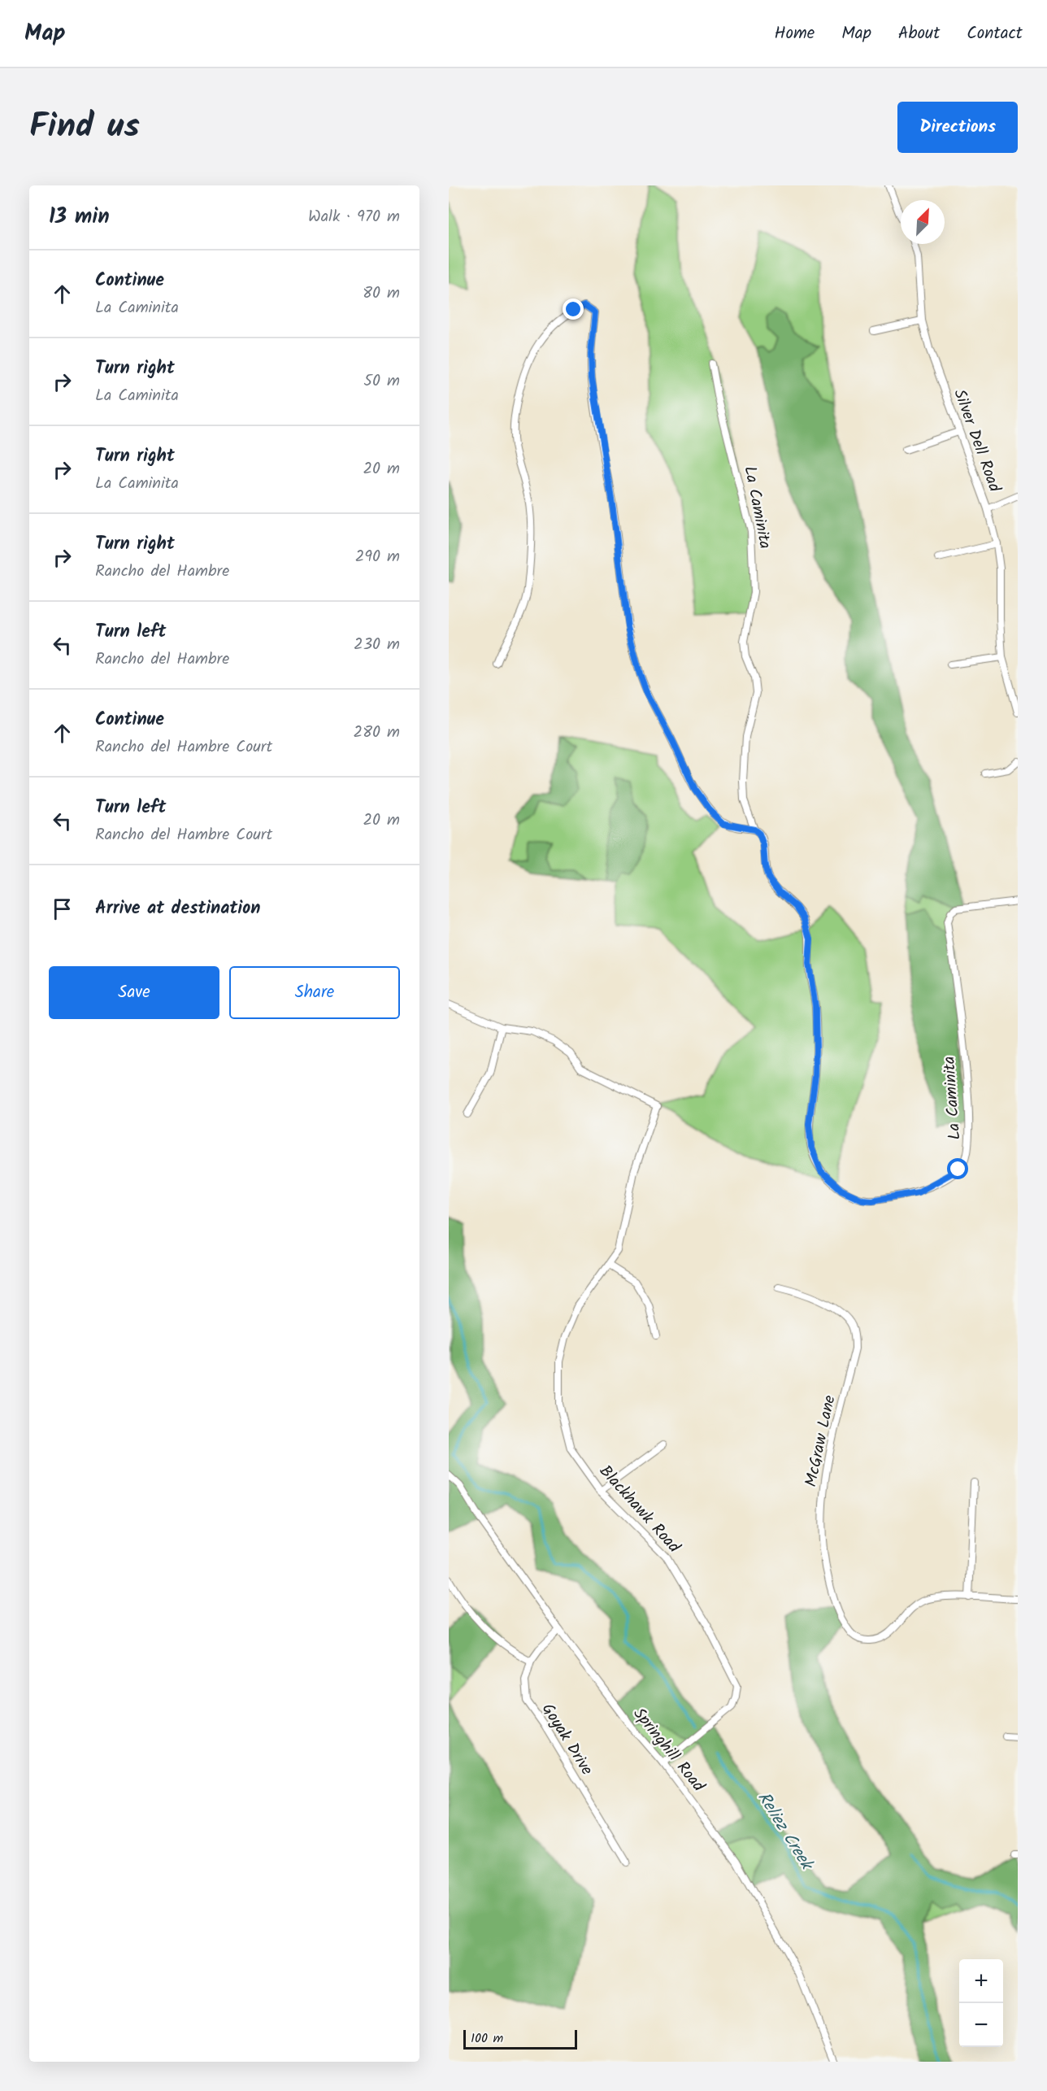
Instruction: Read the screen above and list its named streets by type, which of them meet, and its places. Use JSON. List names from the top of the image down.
{
  "streets": {
    "street": [
      "Silver Dell Road",
      "La Caminita",
      "McGraw Lane",
      "Blackhawk Road",
      "Goyak Drive",
      "Springhill Road"
    ]
  },
  "crossings": [
    ["Blackhawk Road", "Springhill Road"],
    ["Goyak Drive", "Springhill Road"]
  ],
  "water": ["Reliez Creek"],
  "scale_bar": "100 m",
  "north": "top right",
  "page": {
    "header": "Map",
    "nav": [
      "Home",
      "Map",
      "About",
      "Contact"
    ],
    "title": "Find us",
    "buttons": [
      "Directions",
      ["Save", "Share"]
    ],
    "heading": ["13 min", "Walk · 970 m"],
    "list": [
      ["Continue", "La Caminita", "80 m"],
      ["Turn right", "La Caminita", "50 m"],
      ["Turn right", "La Caminita", "20 m"],
      ["Turn right", "Rancho del Hambre", "290 m"],
      ["Turn left", "Rancho del Hambre", "230 m"],
      ["Continue", "Rancho del Hambre Court", "280 m"],
      ["Turn left", "Rancho del Hambre Court", "20 m"],
      "Arrive at destination"
    ],
    "map_buttons": ["+", "−"],
    "scale": "100 m"
  }
}
